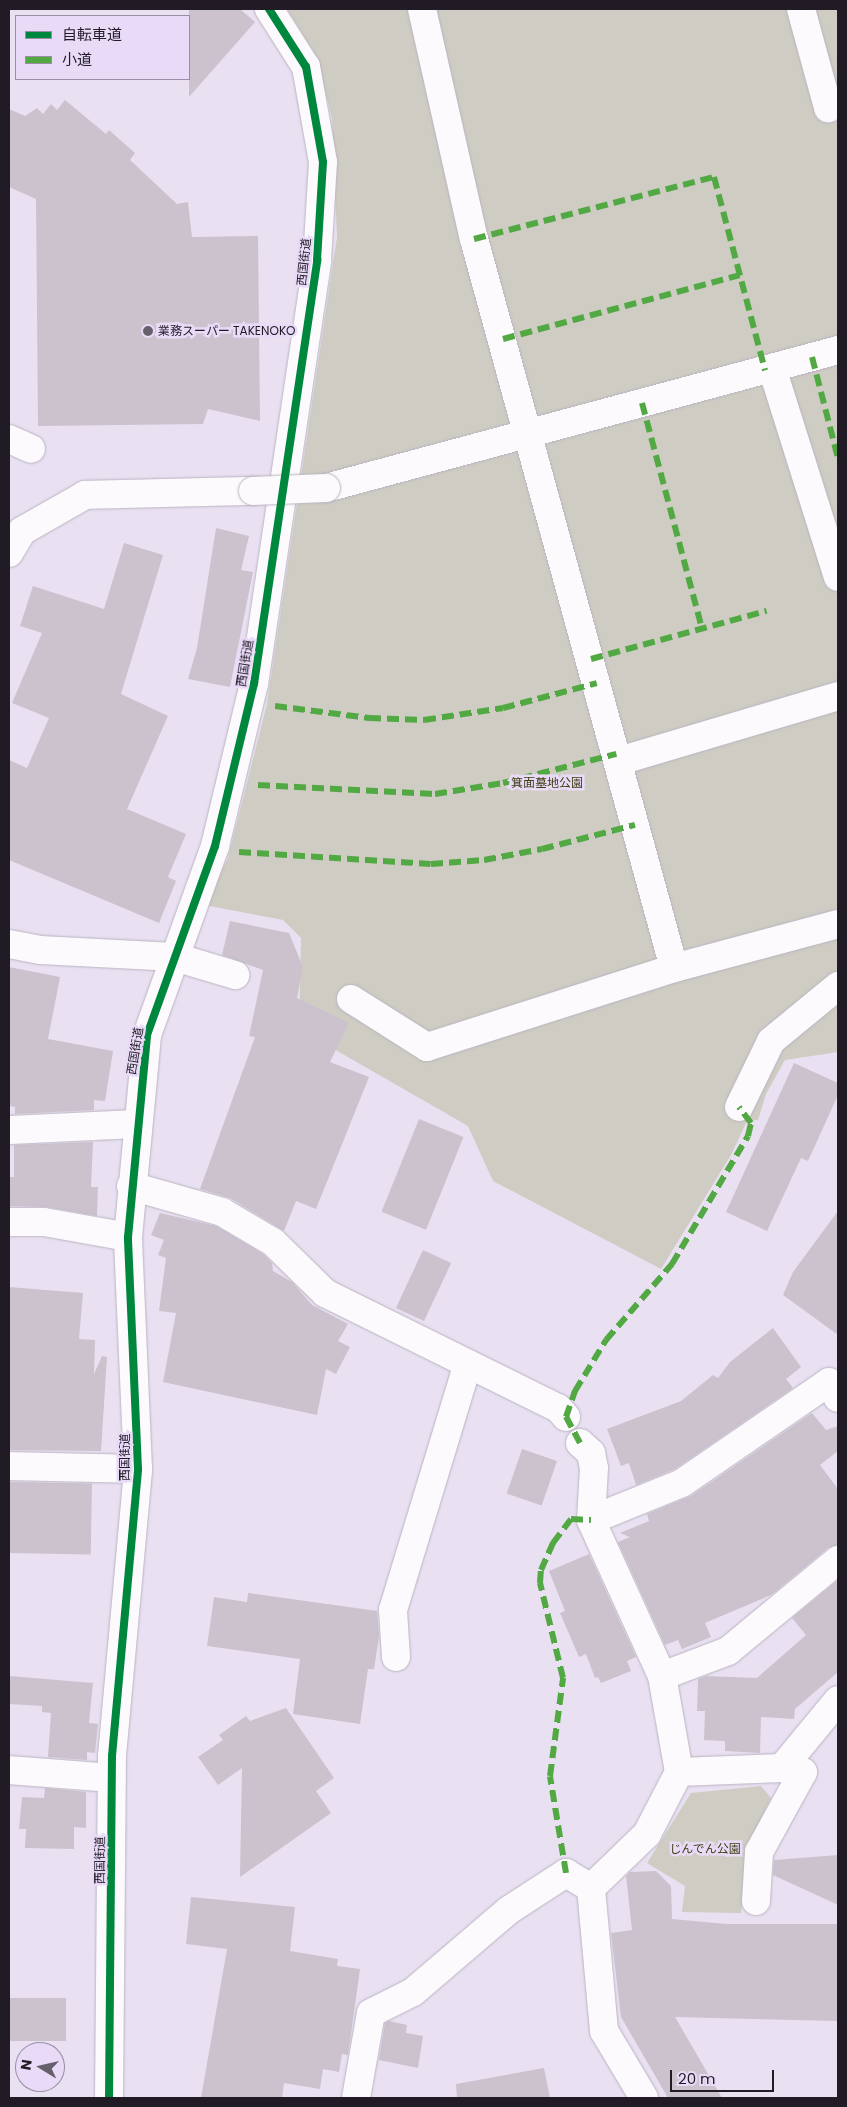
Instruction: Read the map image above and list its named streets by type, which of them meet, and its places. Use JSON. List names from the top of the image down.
{
  "streets": {
    "street": ["西国街道"]
  },
  "parks": ["箕面墓地公園", "じんでん公園"],
  "places": ["業務スーパー TAKENOKO"],
  "legend": ["自転車道", "小道"],
  "scale_bar": "20 m",
  "north": "left"
}
